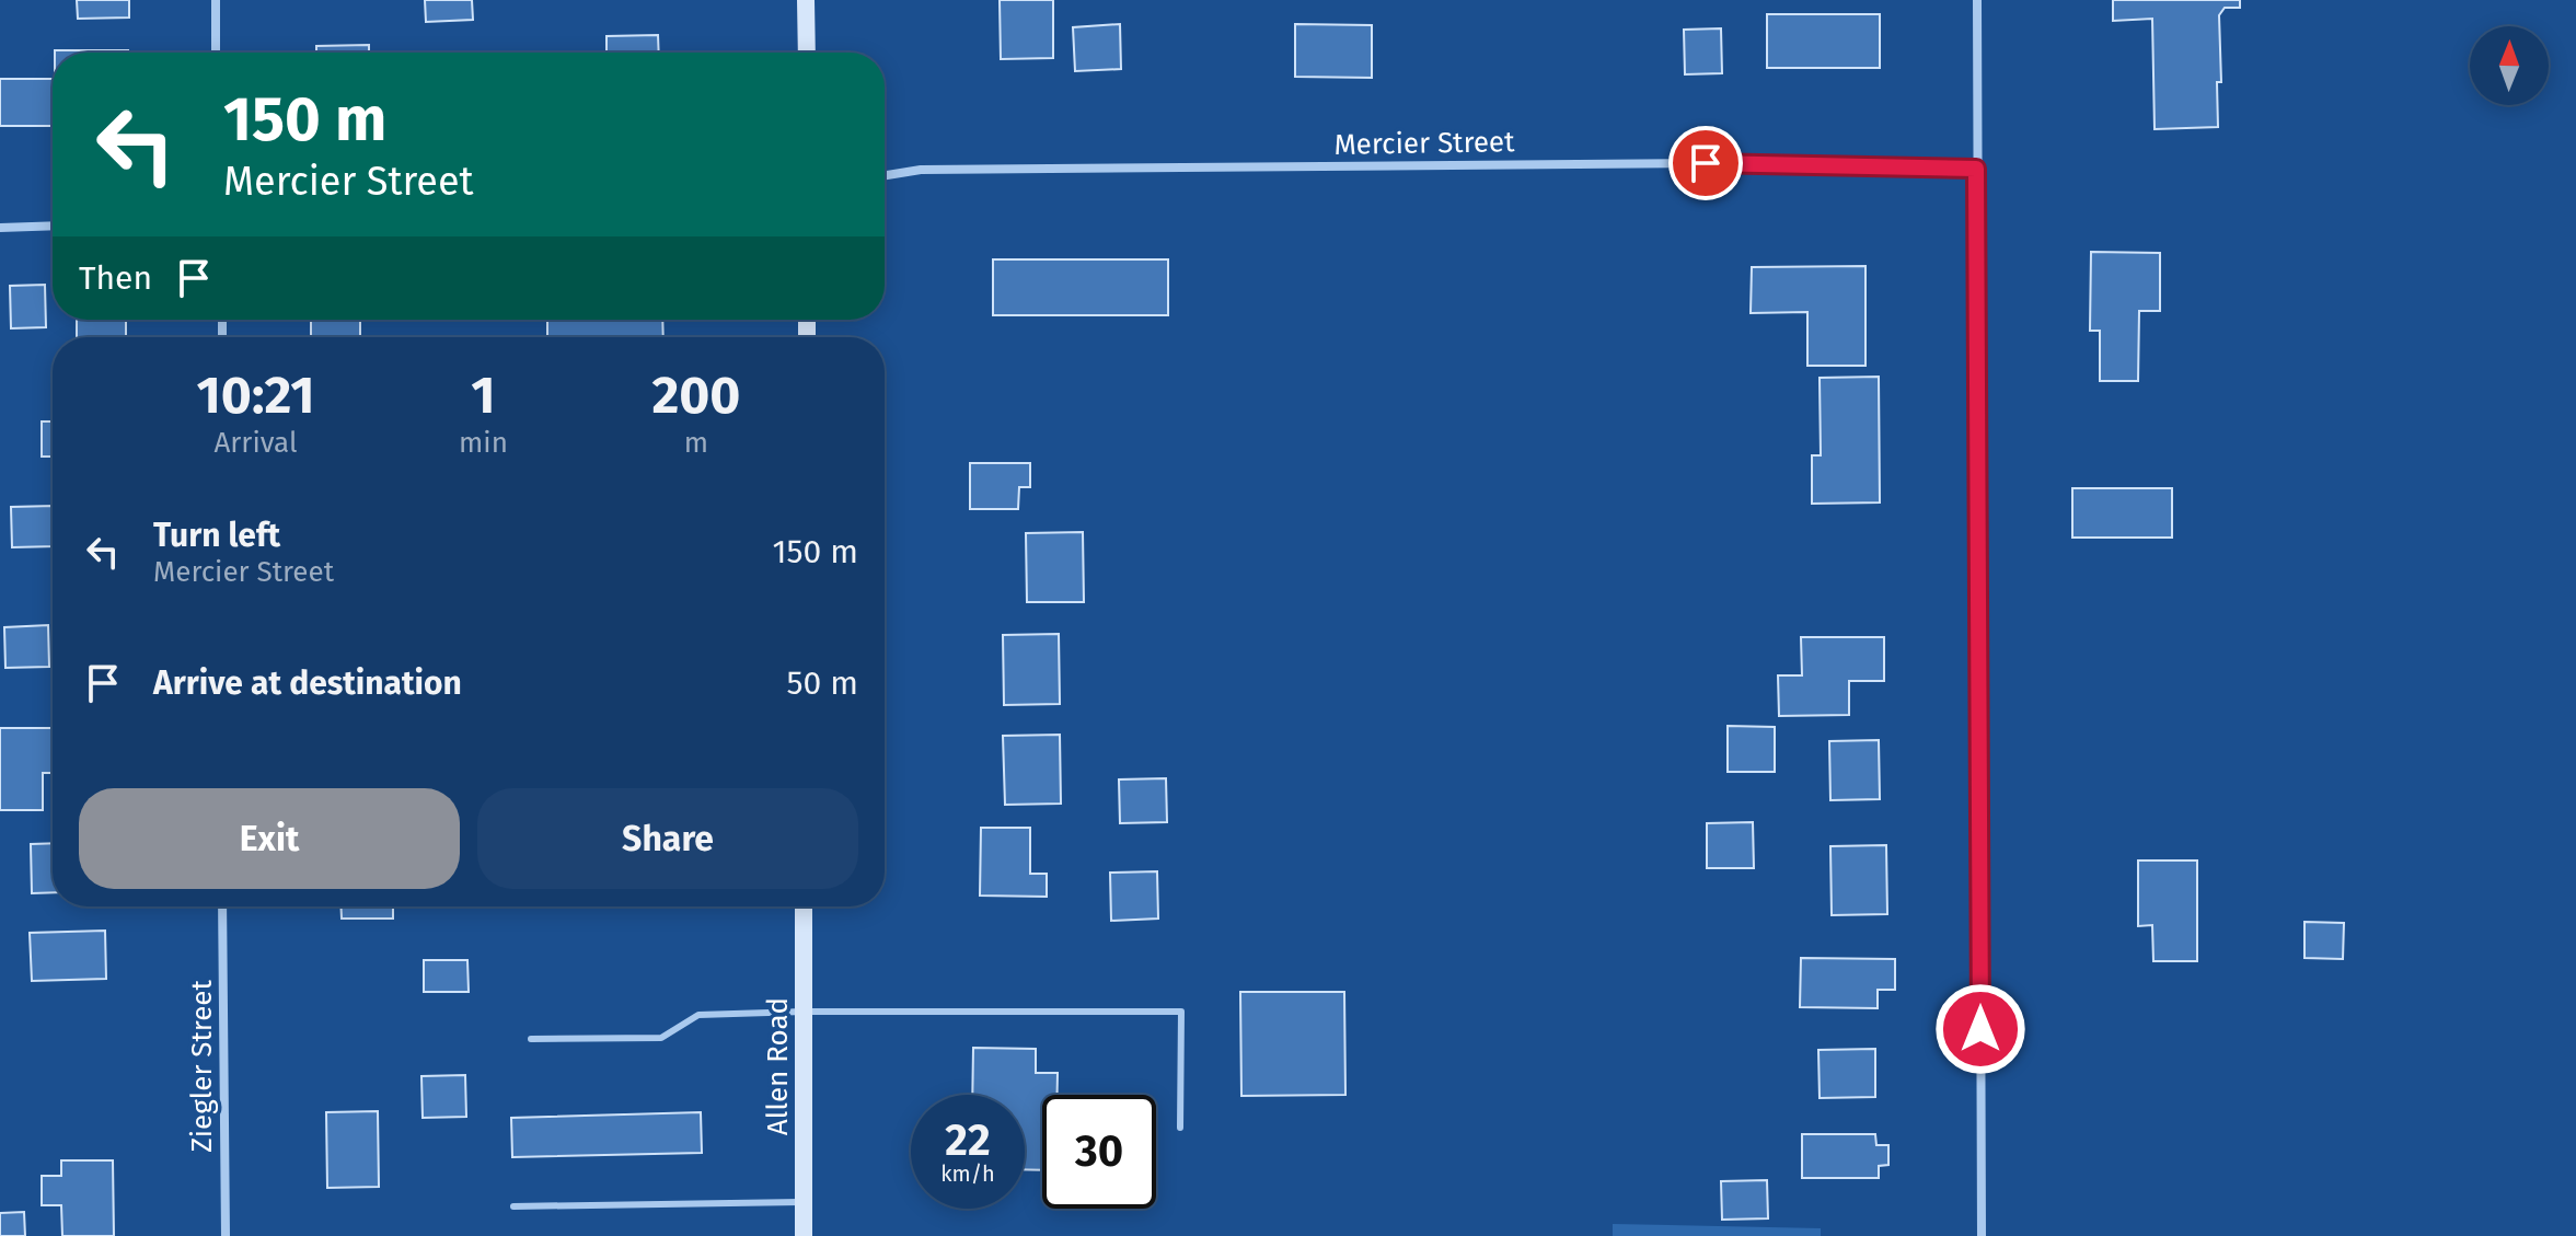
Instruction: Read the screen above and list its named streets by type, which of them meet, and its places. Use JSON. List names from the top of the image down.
{
  "streets": {
    "main road": ["Allen Road"],
    "street": ["Mercier Street", "Ziegler Street"]
  },
  "north": "top",
  "page": {
    "turn": ["150 m", "Mercier Street"],
    "then": "Then",
    "eta": [
      "10:21",
      "Arrival",
      "1",
      "min",
      "200",
      "m"
    ],
    "list": [
      {
        "name": "Turn left",
        "note": "Mercier Street",
        "value": "150 m"
      },
      {
        "name": "Arrive at destination",
        "value": "50 m"
      }
    ],
    "buttons": ["Exit", "Share"],
    "speed": "22 km/h",
    "limit": "30"
  }
}
